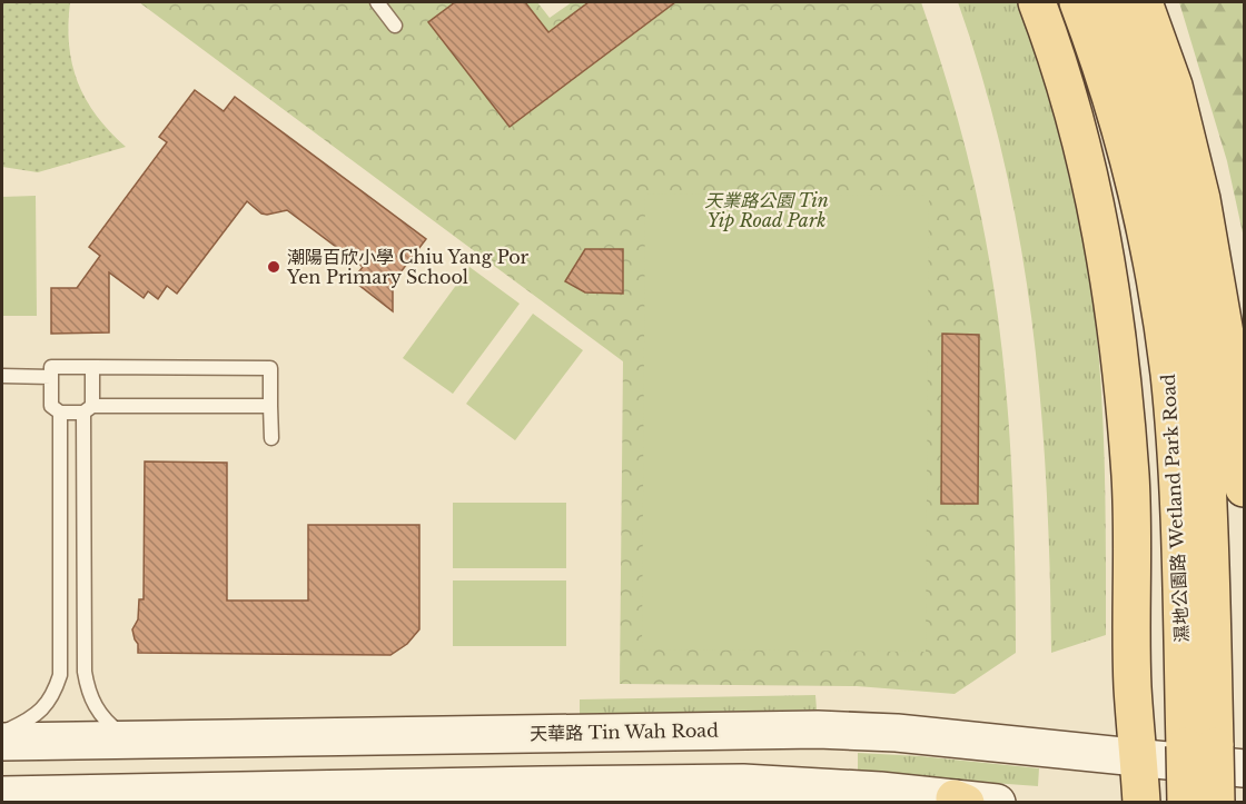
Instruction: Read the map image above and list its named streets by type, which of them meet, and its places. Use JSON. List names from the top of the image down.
{
  "streets": {
    "main road": ["濕地公園路 Wetland Park Road", "天華路 Tin Wah Road"]
  },
  "parks": ["天業路公園 Tin Yip Road Park"],
  "places": ["潮陽百欣小學 Chiu Yang Por Yen Primary School"]
}
